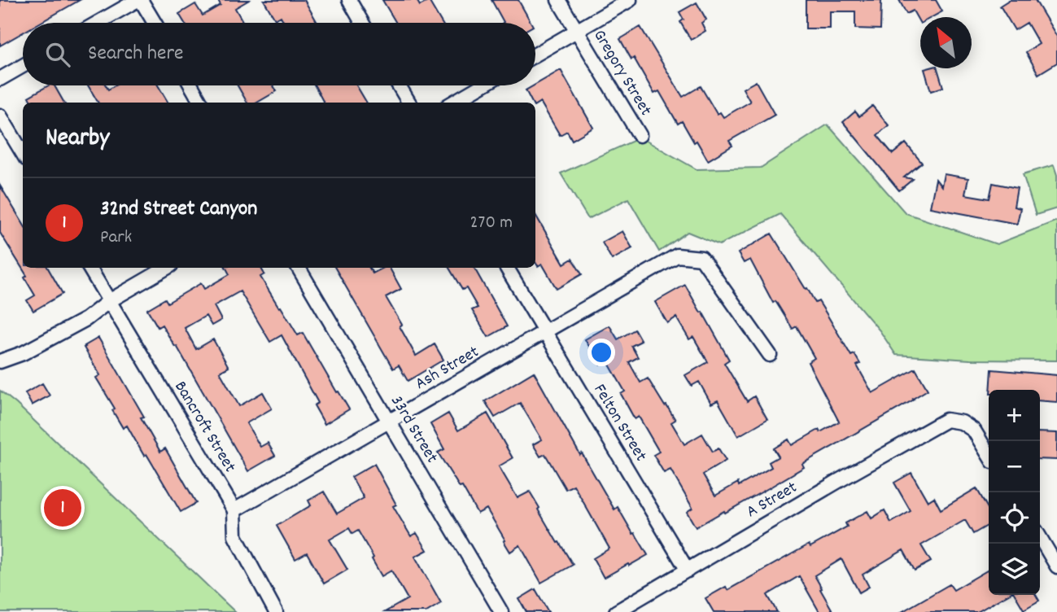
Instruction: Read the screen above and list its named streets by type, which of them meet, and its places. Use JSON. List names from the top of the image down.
{
  "streets": {
    "street": [
      "Gregory Street",
      "Ash Street",
      "Felton Street",
      "Bancroft Street",
      "33rd Street",
      "A Street"
    ]
  },
  "crossings": [
    ["Ash Street", "Felton Street"],
    ["Ash Street", "Bancroft Street"],
    ["Ash Street", "33rd Street"],
    ["Felton Street", "A Street"]
  ],
  "north": "top left",
  "page": {
    "search": "Search here",
    "heading": "Nearby",
    "list": [
      {
        "mark": "1",
        "name": "32nd Street Canyon",
        "note": "Park",
        "value": "270 m"
      }
    ],
    "map_buttons": ["+", "−"],
    "pins": "1"
  }
}
